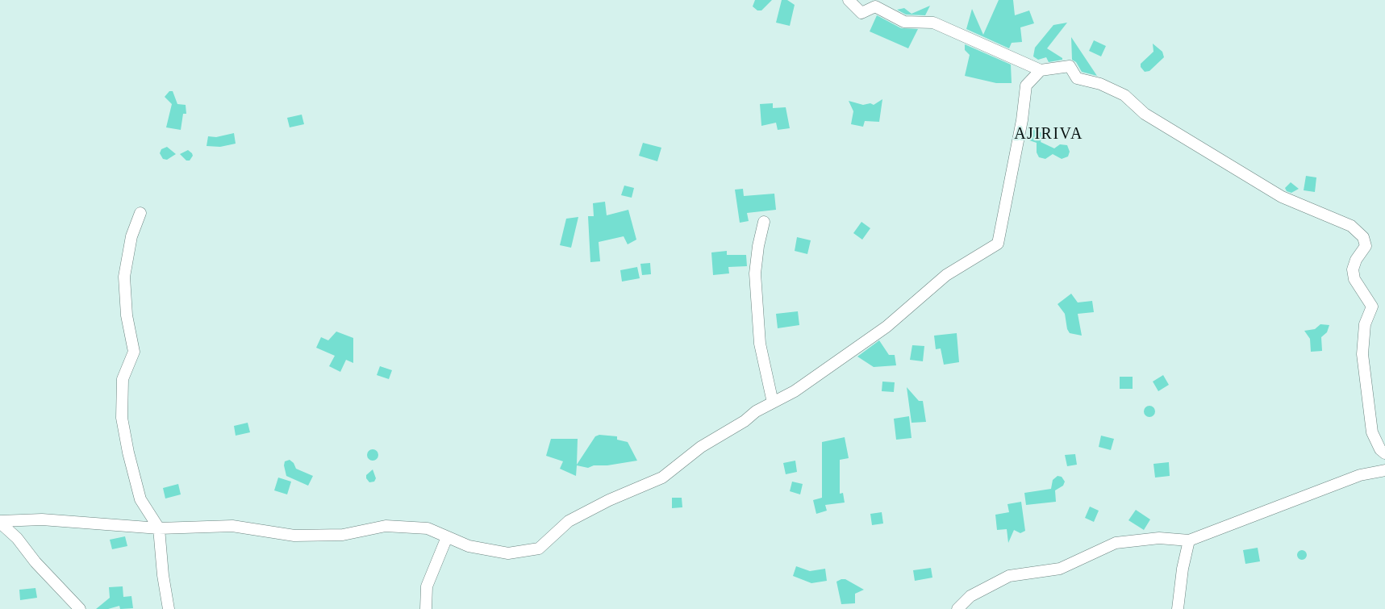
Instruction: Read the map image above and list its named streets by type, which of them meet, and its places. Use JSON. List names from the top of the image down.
{
  "districts": ["AJIRIVA"]
}
